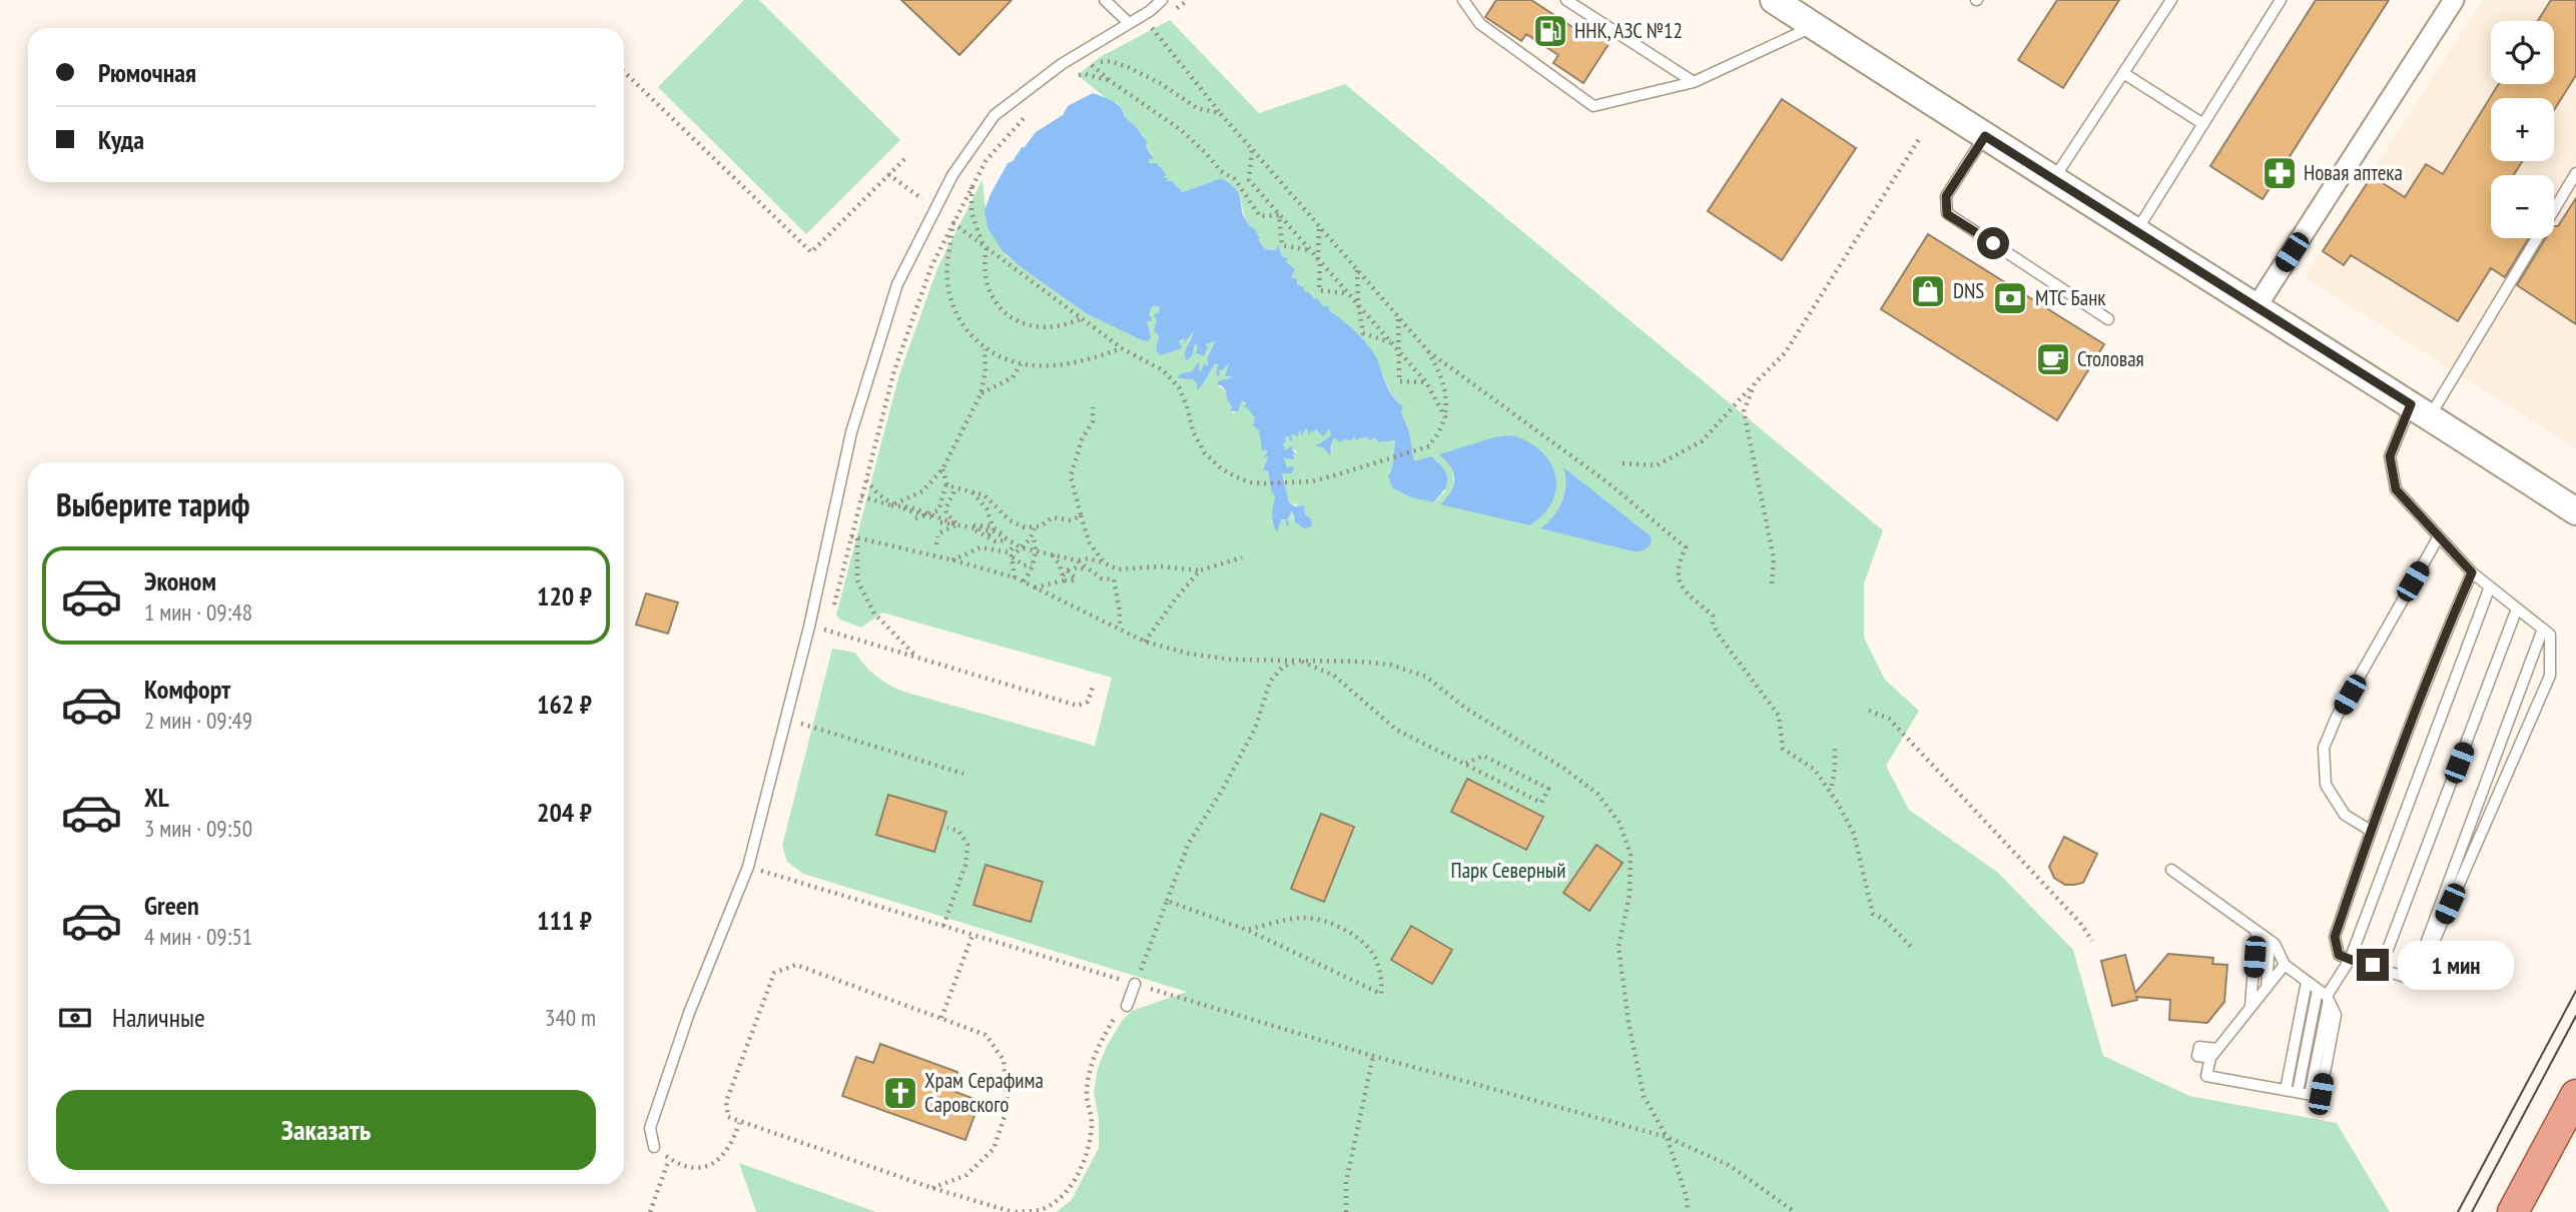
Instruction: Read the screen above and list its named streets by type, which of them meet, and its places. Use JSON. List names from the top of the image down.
{
  "parks": ["Парк Северный"],
  "places": {
    "fuel station": ["ННК, АЗС №12"],
    "pharmacy": ["Новая аптека"],
    "shop": ["DNS"],
    "bank": ["МТС Банк"],
    "cafe": ["Столовая"],
    "church": ["Храм Серафима Саровского"]
  },
  "page": {
    "map_buttons": ["+", "−"],
    "banner": ["Рюмочная", "Куда"],
    "heading": "Выберите тариф",
    "list": [
      {
        "name": "Эконом",
        "note": "1 мин · 09:48",
        "value": "120 ₽"
      },
      {
        "name": "Комфорт",
        "note": "2 мин · 09:49",
        "value": "162 ₽"
      },
      {
        "name": "XL",
        "note": "3 мин · 09:50",
        "value": "204 ₽"
      },
      {
        "name": "Green",
        "note": "4 мин · 09:51",
        "value": "111 ₽"
      }
    ],
    "bubble": "1 мин",
    "pay": ["Наличные", "340 m"],
    "buttons": "Заказать"
  }
}
